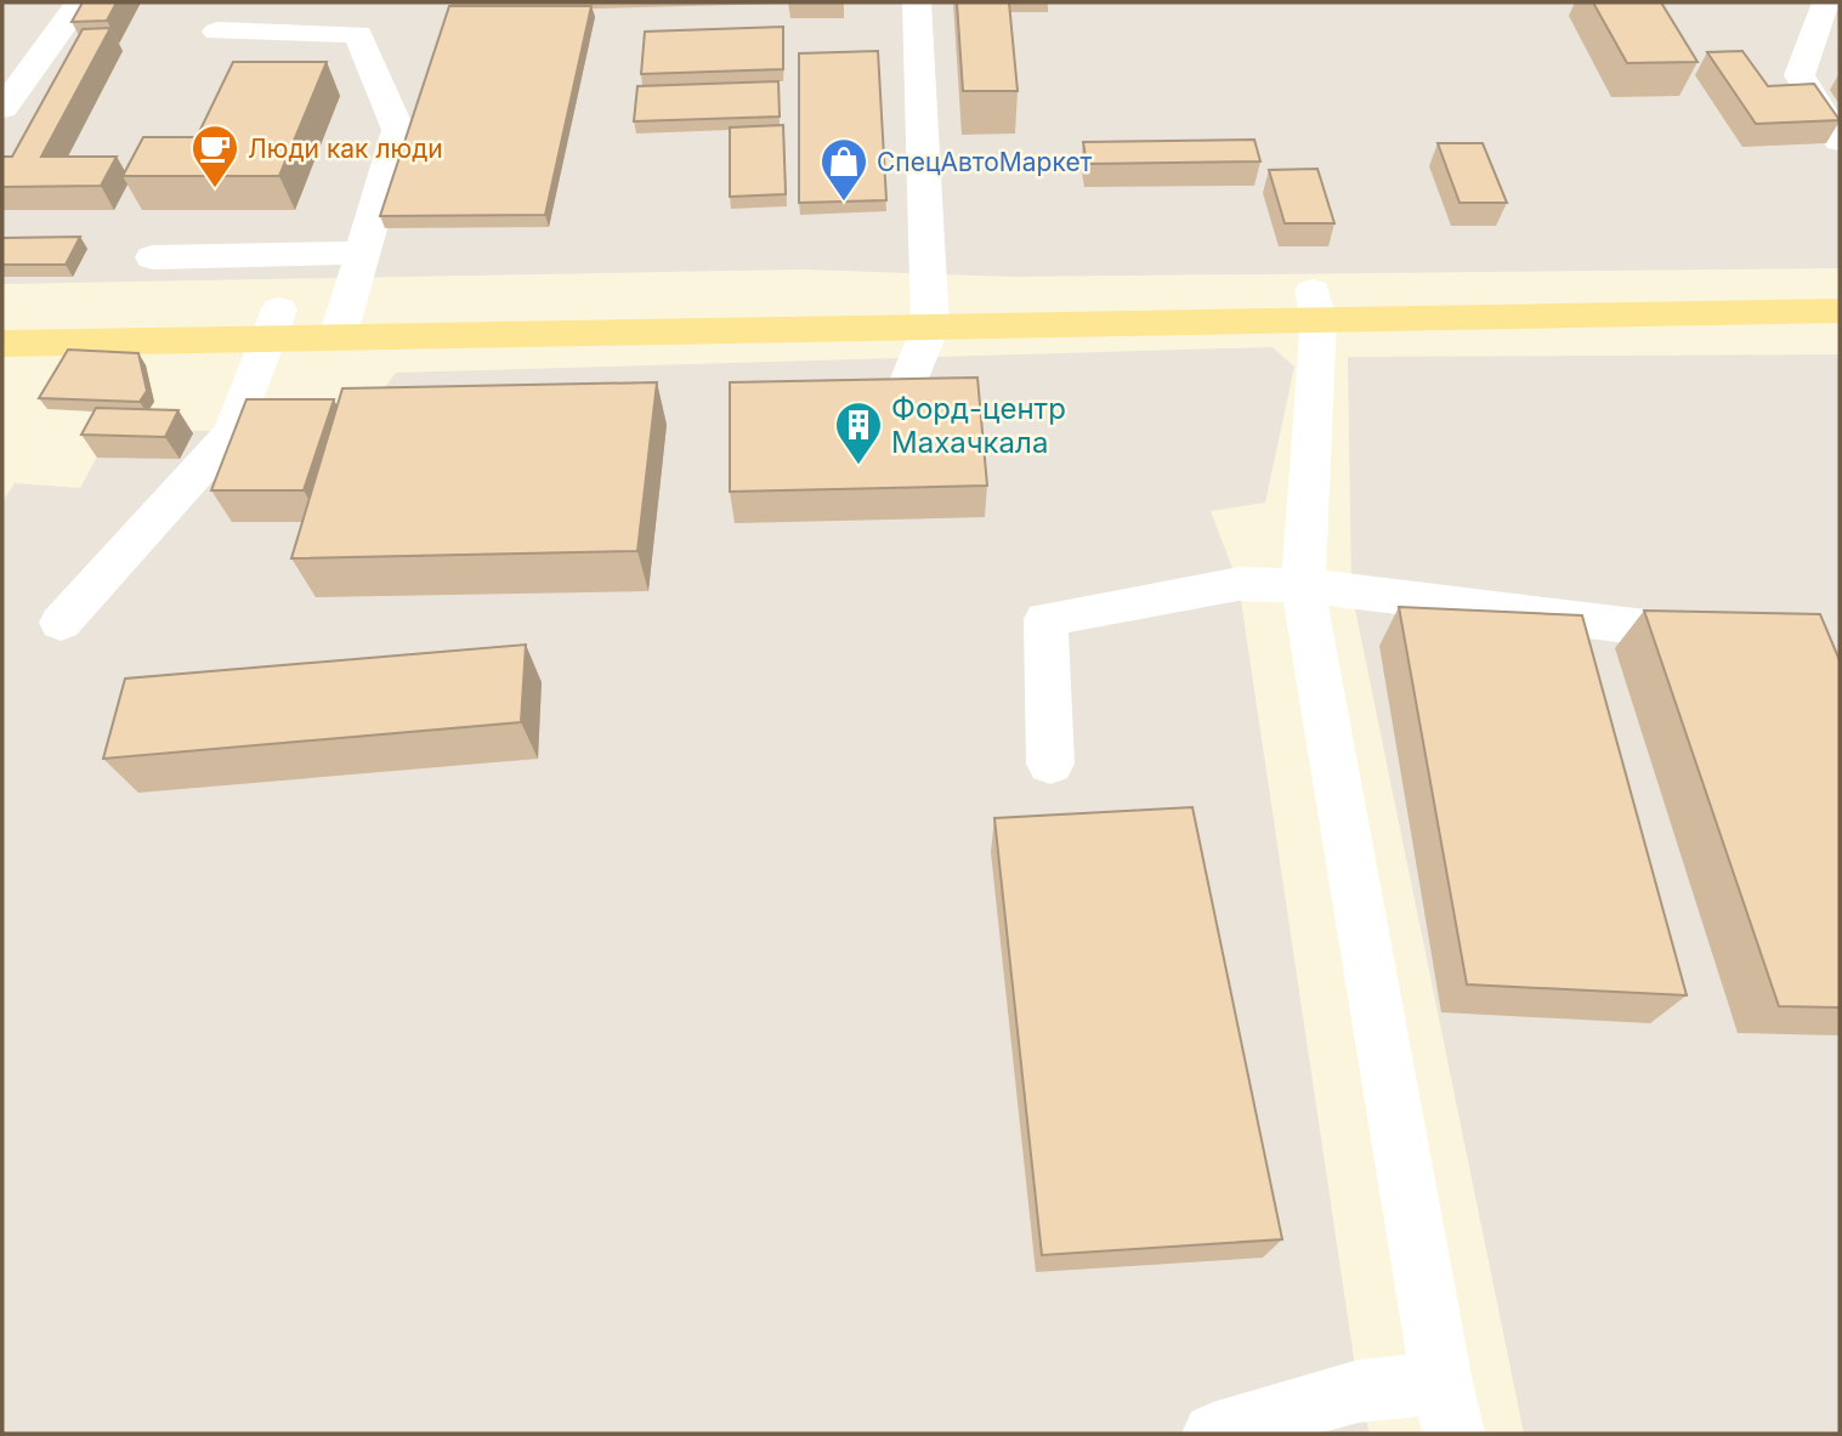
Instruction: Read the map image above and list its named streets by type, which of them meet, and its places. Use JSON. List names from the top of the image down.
{
  "places": {
    "cafe": ["Люди как люди"],
    "shop": ["СпецАвтоМаркет"],
    "building": ["Форд-центр Махачкала"]
  }
}
